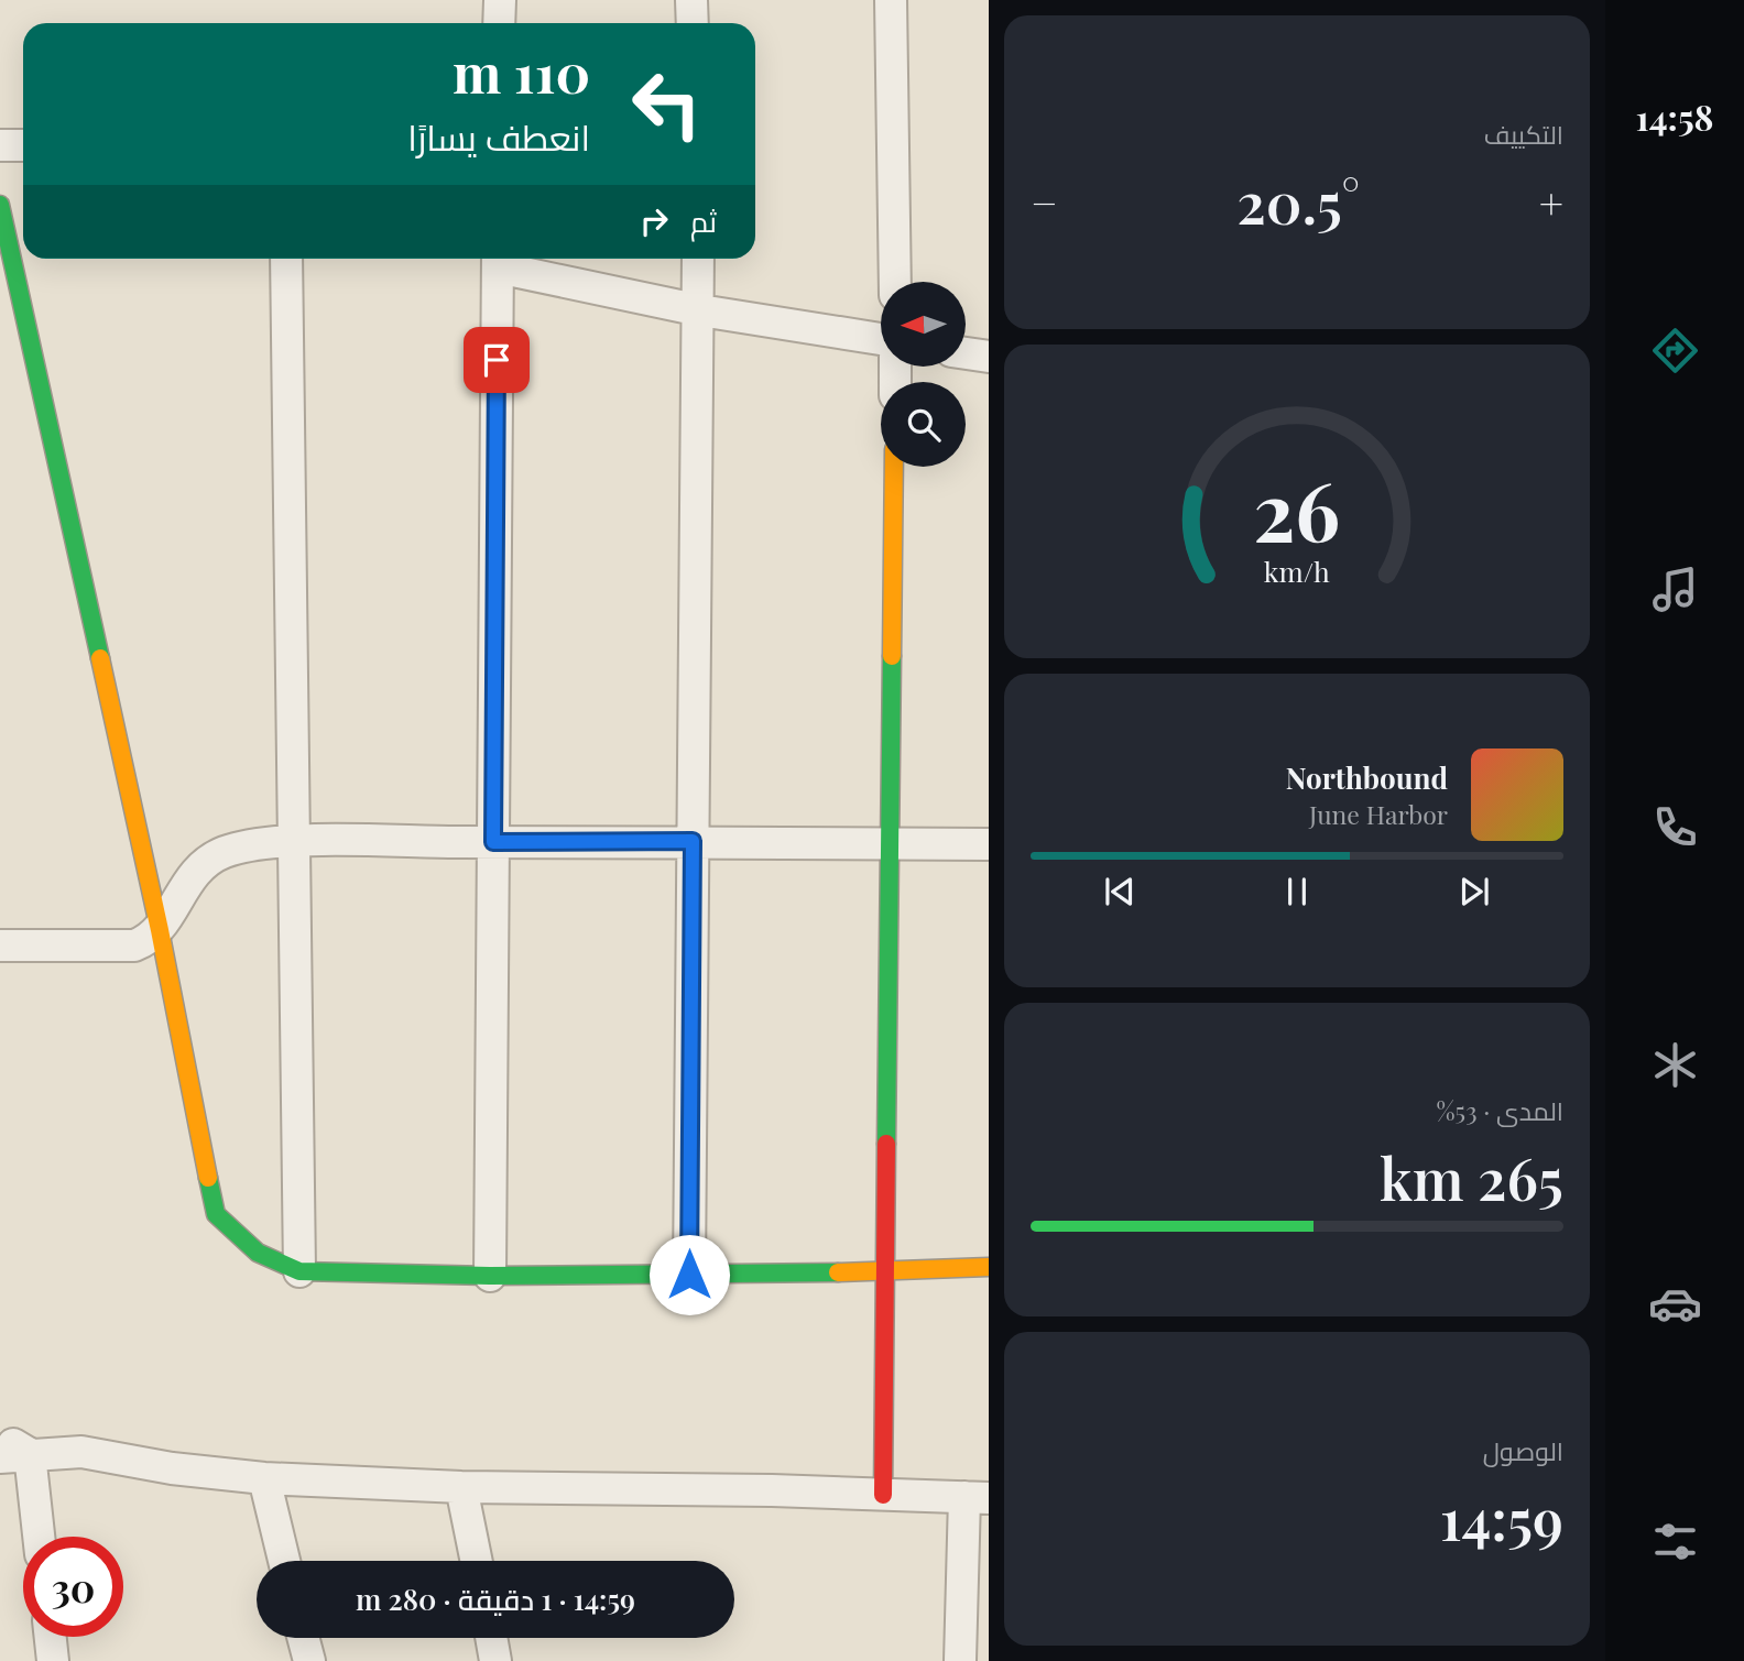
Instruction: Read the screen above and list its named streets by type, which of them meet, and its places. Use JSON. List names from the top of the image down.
{
  "north": "left",
  "page": {
    "tabs": "14:58",
    "tile": [
      "التكييف",
      ["المدى · 53%", "265 km"],
      ["الوصول", "14:59"]
    ],
    "turn": ["110 m", "انعطف يسارًا"],
    "heat": ["−", "20.5°", "+"],
    "then": "ثم",
    "song": ["Northbound", "June Harbor"],
    "limit": "30",
    "trip": "14:59 · 1 دقيقة · 280 m",
    "gauge": ["26", "km/h"]
  }
}
